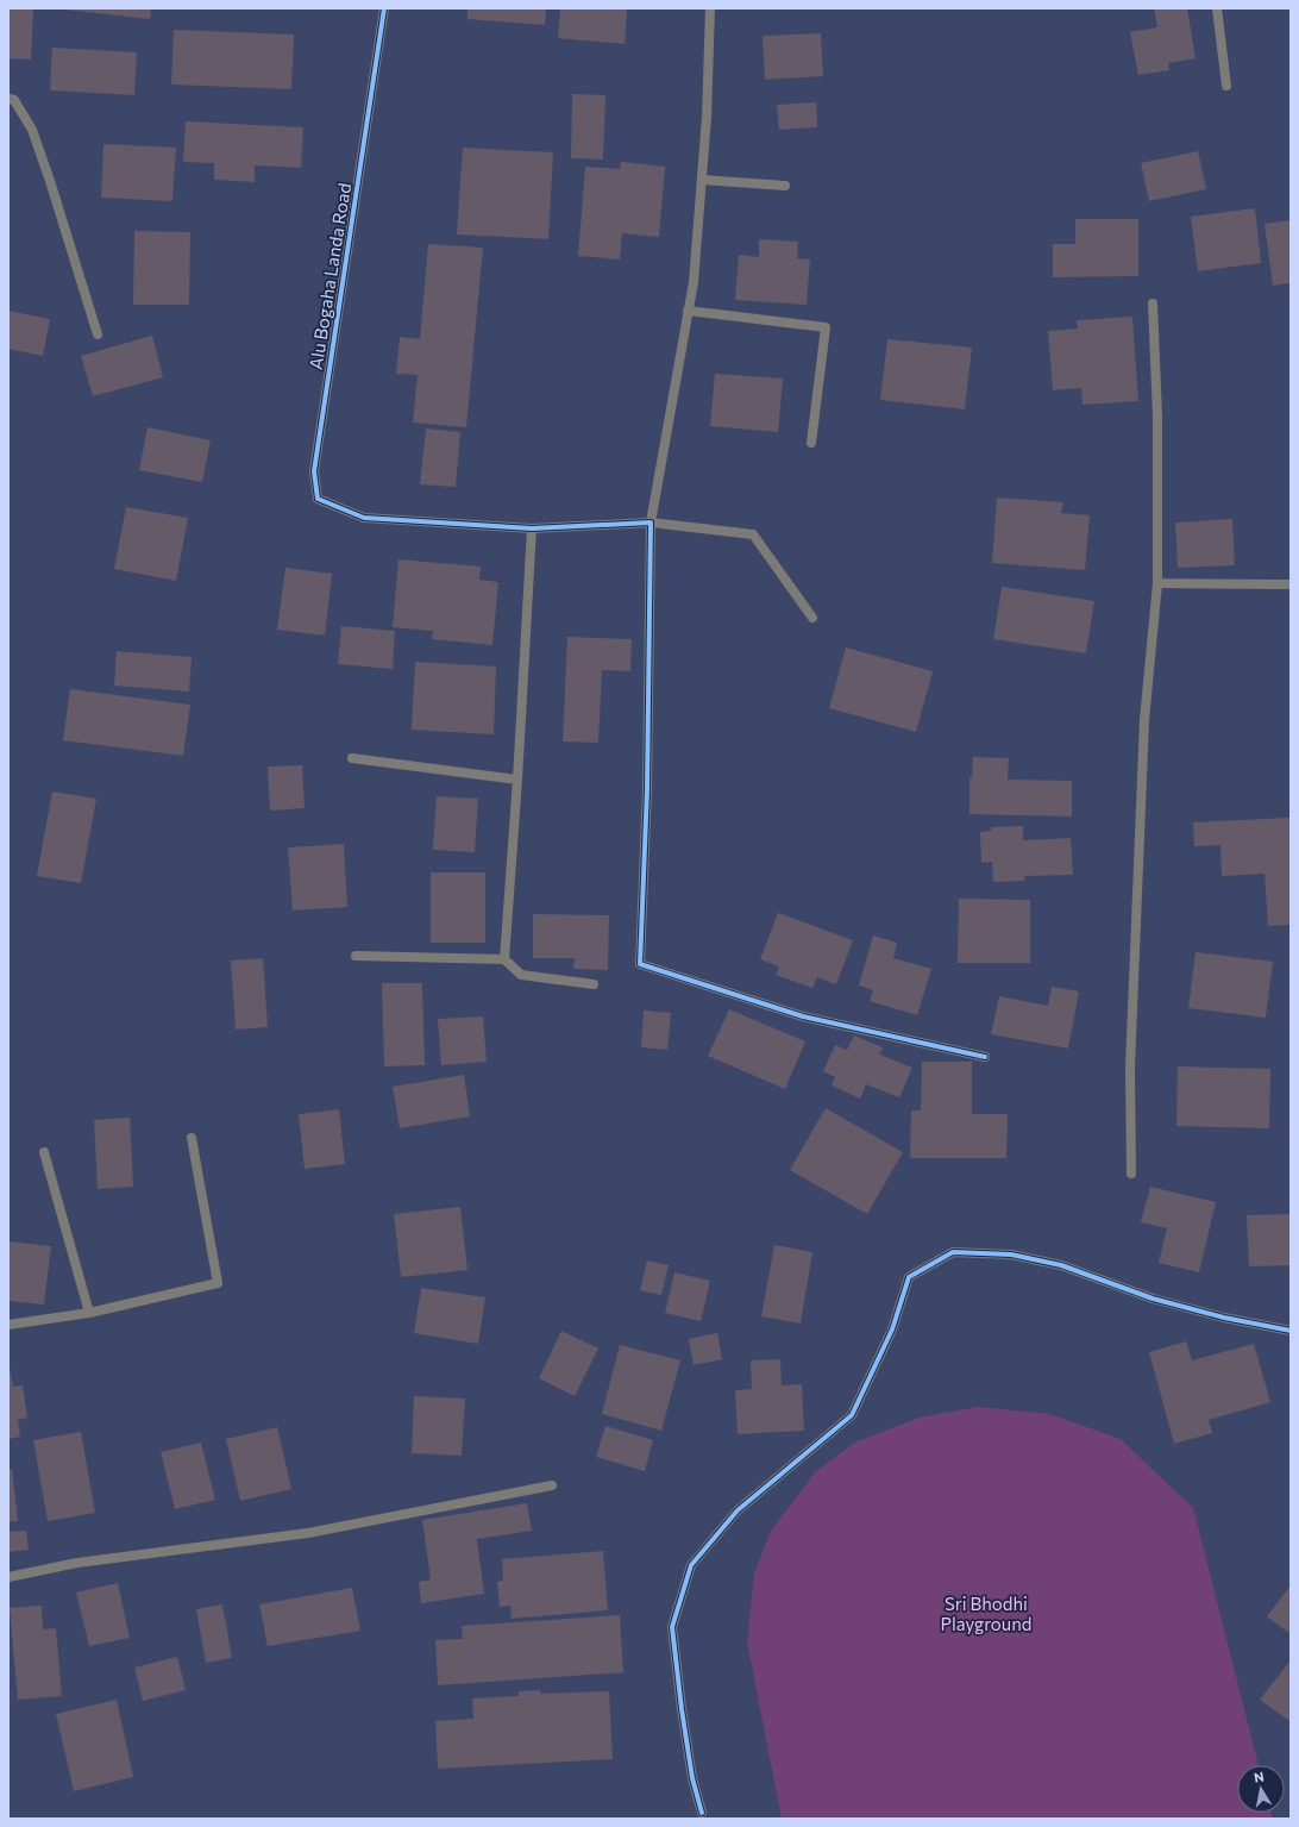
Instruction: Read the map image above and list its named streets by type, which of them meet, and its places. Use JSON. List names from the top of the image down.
{
  "streets": {
    "street": ["Alu Bogaha Landa Road"]
  },
  "parks": ["Sri Bhodhi Playground"],
  "north": "top"
}
